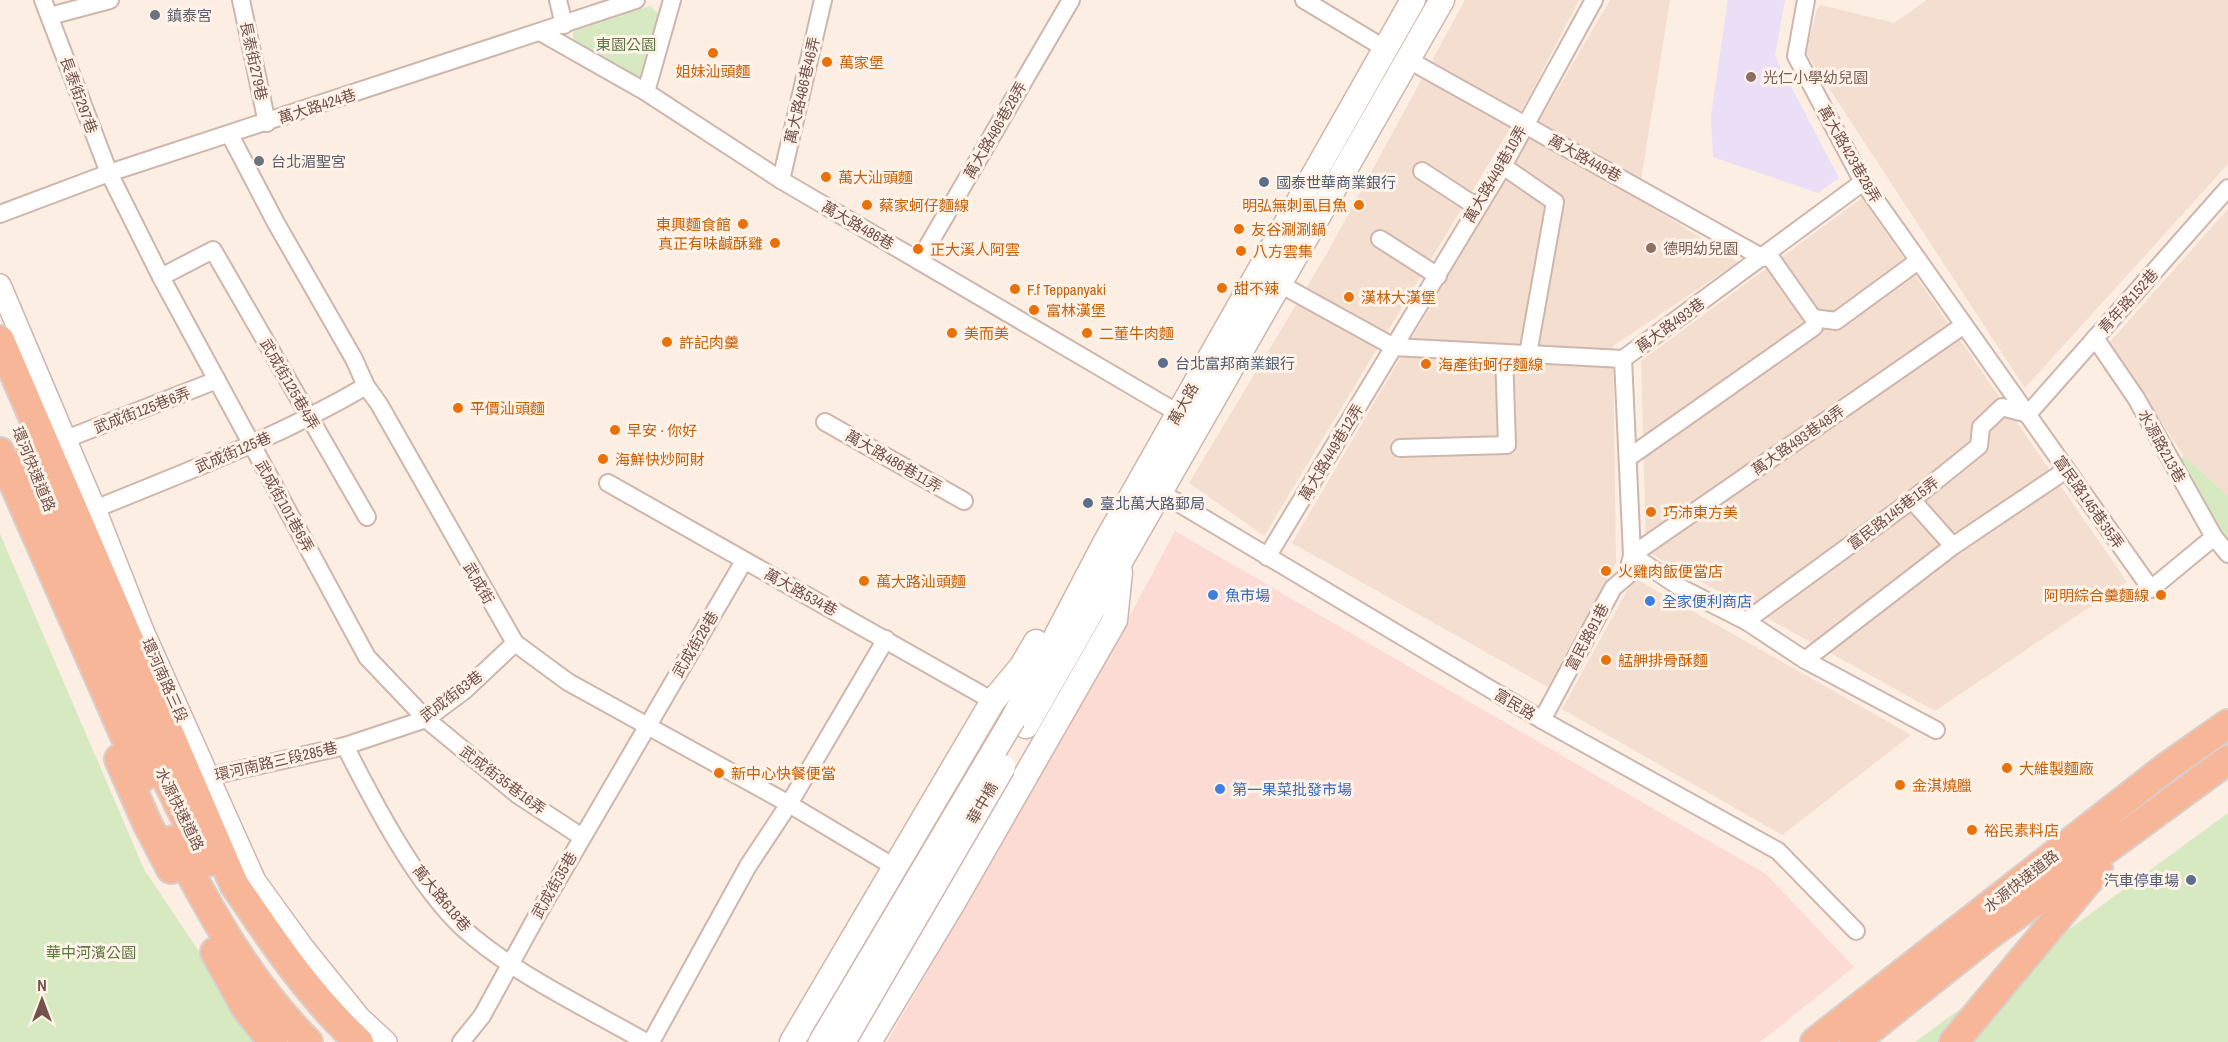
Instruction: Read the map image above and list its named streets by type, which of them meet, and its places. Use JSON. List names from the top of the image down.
{
  "streets": {
    "highway": ["環河快速道路", "水源快速道路"],
    "main road": ["萬大路", "華中橋"],
    "street": [
      "長泰街279巷",
      "萬大路486巷46弄",
      "長泰街297巷",
      "萬大路424巷",
      "萬大路486巷28弄",
      "萬大路423巷28弄",
      "萬大路449巷",
      "萬大路449巷10弄",
      "萬大路486巷",
      "青年路152巷",
      "萬大路493巷",
      "武成街125巷4弄",
      "武成街125巷6弄",
      "萬大路493巷48弄",
      "水源路213巷",
      "武成街125巷",
      "萬大路449巷12弄",
      "萬大路486巷11弄",
      "富民路145巷35弄",
      "武成街101巷6弄",
      "富民路145巷15弄",
      "武成街",
      "萬大路534巷",
      "富民路91巷",
      "武成街28巷",
      "環河南路三段",
      "武成街63巷",
      "富民路",
      "環河南路三段285巷",
      "武成街35巷16弄",
      "武成街35巷",
      "萬大路618巷"
    ]
  },
  "crossings": [
    ["長泰街279巷", "萬大路424巷"],
    ["萬大路486巷46弄", "萬大路486巷"],
    ["長泰街297巷", "萬大路424巷"],
    ["萬大路424巷", "萬大路486巷"],
    ["萬大路424巷", "武成街"],
    ["萬大路486巷28弄", "萬大路486巷"],
    ["萬大路423巷28弄", "萬大路493巷"],
    ["萬大路423巷28弄", "萬大路493巷48弄"],
    ["萬大路423巷28弄", "富民路145巷35弄"],
    ["萬大路449巷", "萬大路449巷10弄"],
    ["萬大路449巷", "萬大路493巷"],
    ["萬大路449巷", "萬大路"],
    ["萬大路449巷10弄", "萬大路493巷"],
    ["萬大路449巷10弄", "萬大路449巷12弄"],
    ["萬大路486巷", "萬大路"],
    ["青年路152巷", "水源路213巷"],
    ["青年路152巷", "富民路145巷35弄"],
    ["青年路152巷", "富民路145巷15弄"],
    ["萬大路493巷", "萬大路"],
    ["萬大路493巷", "萬大路449巷12弄"],
    ["武成街125巷4弄", "武成街125巷"],
    ["萬大路", "富民路"],
    ["萬大路", "華中橋"],
    ["武成街125巷6弄", "環河南路三段"],
    ["萬大路493巷48弄", "富民路145巷35弄"],
    ["萬大路493巷48弄", "富民路91巷"],
    ["水源路213巷", "富民路145巷35弄"],
    ["武成街125巷", "武成街101巷6弄"],
    ["武成街125巷", "武成街"],
    ["武成街125巷", "環河南路三段"],
    ["萬大路449巷12弄", "富民路"],
    ["環河快速道路", "水源快速道路"],
    ["富民路145巷35弄", "富民路145巷15弄"],
    ["武成街101巷6弄", "武成街63巷"],
    ["武成街101巷6弄", "武成街35巷16弄"],
    ["武成街", "武成街28巷"],
    ["武成街", "武成街63巷"],
    ["武成街", "武成街35巷"],
    ["萬大路534巷", "武成街28巷"],
    ["富民路91巷", "富民路"],
    ["武成街28巷", "武成街35巷"],
    ["環河南路三段", "環河南路三段285巷"],
    ["武成街63巷", "環河南路三段285巷"],
    ["武成街63巷", "武成街35巷16弄"],
    ["武成街63巷", "萬大路618巷"],
    ["環河南路三段285巷", "萬大路618巷"],
    ["武成街35巷16弄", "武成街35巷"],
    ["武成街35巷", "萬大路618巷"]
  ],
  "parks": ["東園公園", "華中河濱公園"],
  "places": [
    "鎮泰宮",
    "姐妹汕頭麵",
    "萬家堡",
    "光仁小學幼兒園",
    "台北湄聖宮",
    "萬大汕頭麵",
    "國泰世華商業銀行",
    "蔡家蚵仔麵線",
    "明弘無刺虱目魚",
    "東興麵食館",
    "友谷涮涮鍋",
    "真正有味鹹酥雞",
    "德明幼兒園",
    "正大溪人阿雲",
    "八方雲集",
    "甜不辣",
    "F.f Teppanyaki",
    "漢林大漢堡",
    "富林漢堡",
    "美而美",
    "二董牛肉麵",
    "許記肉羹",
    "台北富邦商業銀行",
    "海產街蚵仔麵線",
    "平價汕頭麵",
    "早安 · 你好",
    "海鮮快炒阿財",
    "臺北萬大路郵局",
    "巧沛東方美",
    "火雞肉飯便當店",
    "萬大路汕頭麵",
    "魚市場",
    "阿明綜合羹麵線",
    "全家便利商店",
    "艋舺排骨酥麵",
    "大維製麵廠",
    "新中心快餐便當",
    "金淇燒臘",
    "第一果菜批發市場",
    "裕民素料店",
    "汽車停車場"
  ],
  "north": "top"
}
